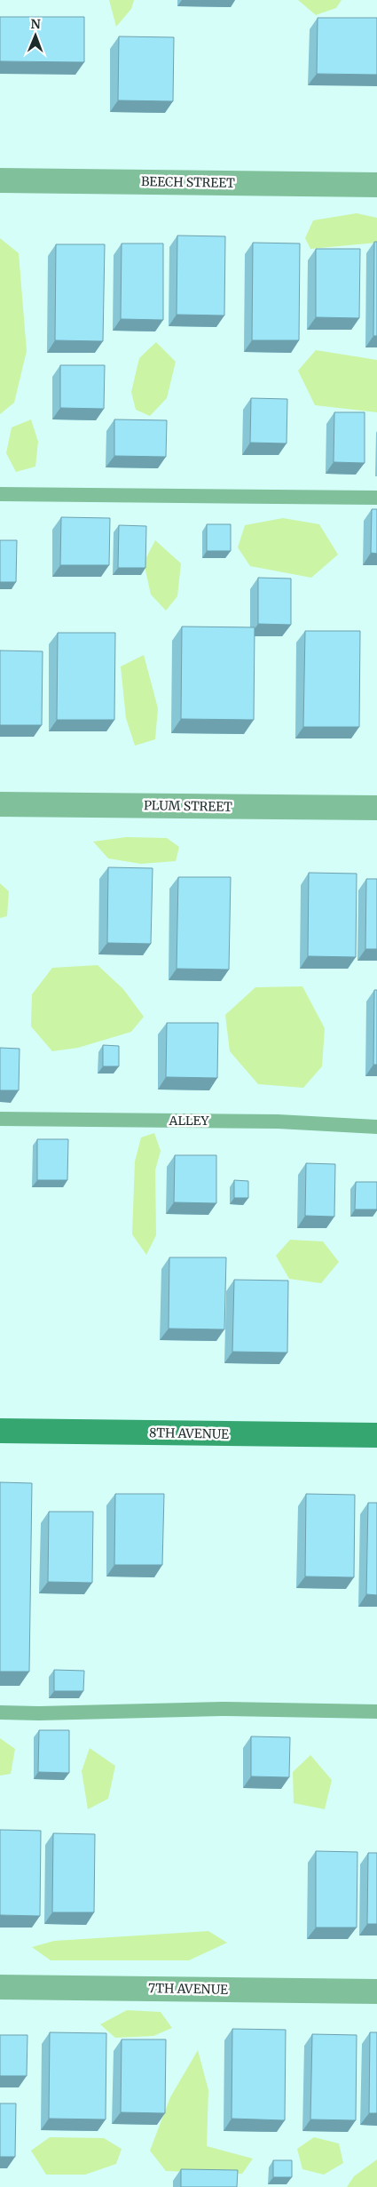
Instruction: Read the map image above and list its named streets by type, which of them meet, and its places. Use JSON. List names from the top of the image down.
{
  "streets": {
    "street": [
      "BEECH STREET",
      "PLUM STREET",
      "8TH AVENUE",
      "7TH AVENUE"
    ],
    "lane": ["ALLEY"]
  },
  "north": "top"
}
